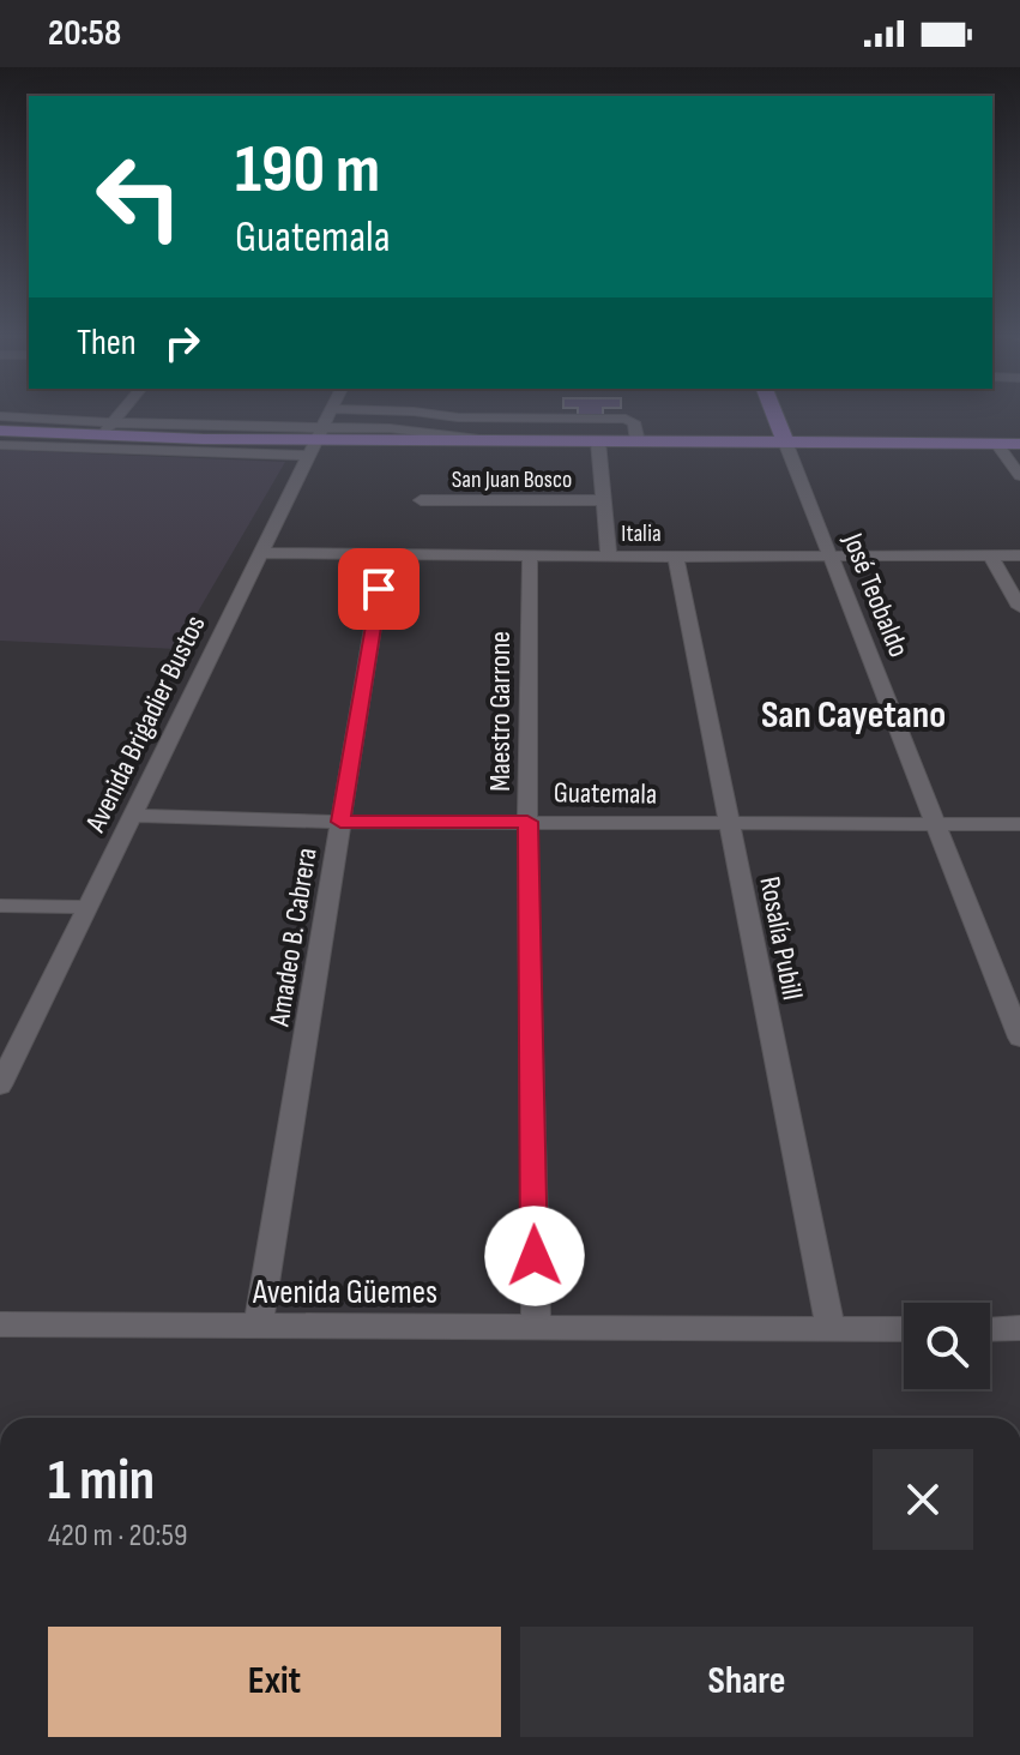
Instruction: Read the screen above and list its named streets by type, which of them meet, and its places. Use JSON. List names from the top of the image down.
{
  "streets": {
    "street": [
      "San Juan Bosco",
      "Italia",
      "José Teobaldo",
      "Maestro Garrone",
      "Avenida Brigadier Bustos",
      "Guatemala",
      "Amadeo B. Cabrera",
      "Rosalía Pubill",
      "Avenida Güemes"
    ]
  },
  "crossings": [
    ["Italia", "José Teobaldo"],
    ["Italia", "Maestro Garrone"],
    ["Italia", "Avenida Brigadier Bustos"],
    ["Italia", "Amadeo B. Cabrera"],
    ["Italia", "Rosalía Pubill"],
    ["José Teobaldo", "Guatemala"],
    ["Maestro Garrone", "Guatemala"],
    ["Maestro Garrone", "Avenida Güemes"],
    ["Avenida Brigadier Bustos", "Guatemala"],
    ["Guatemala", "Amadeo B. Cabrera"],
    ["Guatemala", "Rosalía Pubill"],
    ["Amadeo B. Cabrera", "Avenida Güemes"],
    ["Rosalía Pubill", "Avenida Güemes"]
  ],
  "districts": ["San Cayetano"],
  "page": {
    "status": "20:58",
    "turn": ["190 m", "Guatemala"],
    "then": "Then",
    "heading": ["1 min", "420 m · 20:59"],
    "buttons": ["Exit", "Share"]
  }
}
